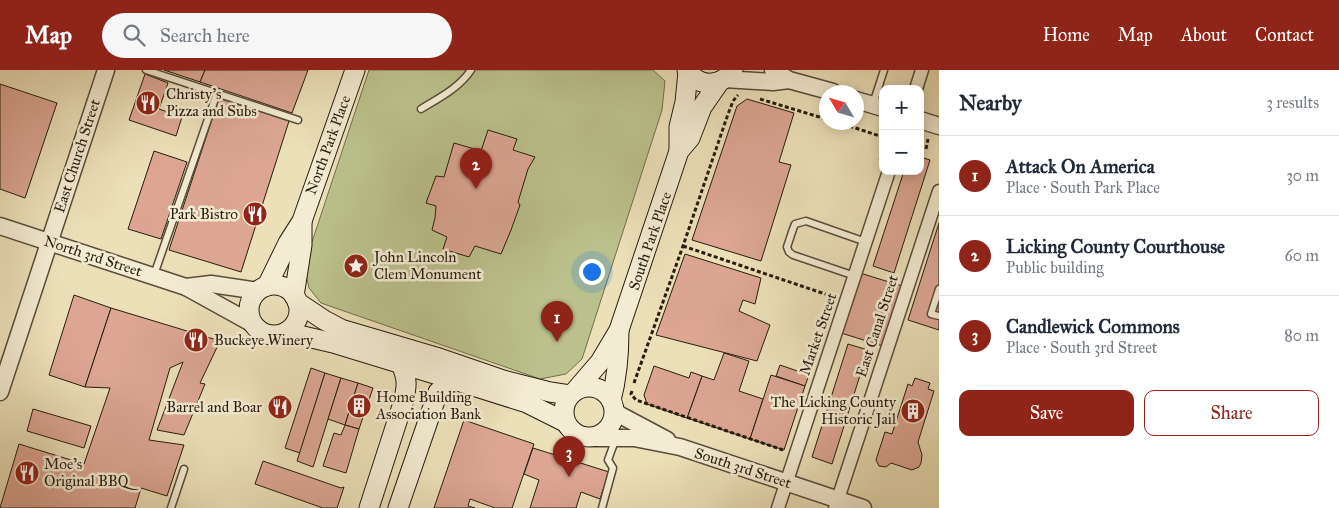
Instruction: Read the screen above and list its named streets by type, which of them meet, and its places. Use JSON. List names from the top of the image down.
{
  "streets": {
    "main road": ["North Park Place", "South Park Place"],
    "street": [
      "East Church Street",
      "North 3rd Street",
      "East Canal Street",
      "Market Street",
      "South 3rd Street"
    ]
  },
  "crossings": [
    ["North Park Place", "North 3rd Street"],
    ["East Church Street", "North 3rd Street"],
    ["South Park Place", "South 3rd Street"],
    ["East Canal Street", "South 3rd Street"],
    ["Market Street", "South 3rd Street"]
  ],
  "places": {
    "restaurant": [
      "Christy's Pizza and Subs",
      "Park Bistro",
      "Buckeye Winery",
      "Barrel and Boar",
      "Moe's Original BBQ"
    ],
    "place": ["John Lincoln Clem Monument"],
    "building": ["Home Building Association Bank", "The Licking County Historic Jail"]
  },
  "north": "top left",
  "page": {
    "header": "Map",
    "search": "Search here",
    "nav": [
      "Home",
      "Map",
      "About",
      "Contact"
    ],
    "heading": ["Nearby", "3 results"],
    "map_buttons": ["+", "−"],
    "list": [
      {
        "mark": "1",
        "name": "Attack On America",
        "note": "Place · South Park Place",
        "value": "30 m"
      },
      {
        "mark": "2",
        "name": "Licking County Courthouse",
        "note": "Public building",
        "value": "60 m"
      },
      {
        "mark": "3",
        "name": "Candlewick Commons",
        "note": "Place · South 3rd Street",
        "value": "80 m"
      }
    ],
    "pins": ["2", "1", "3"],
    "buttons": ["Save", "Share"]
  }
}
